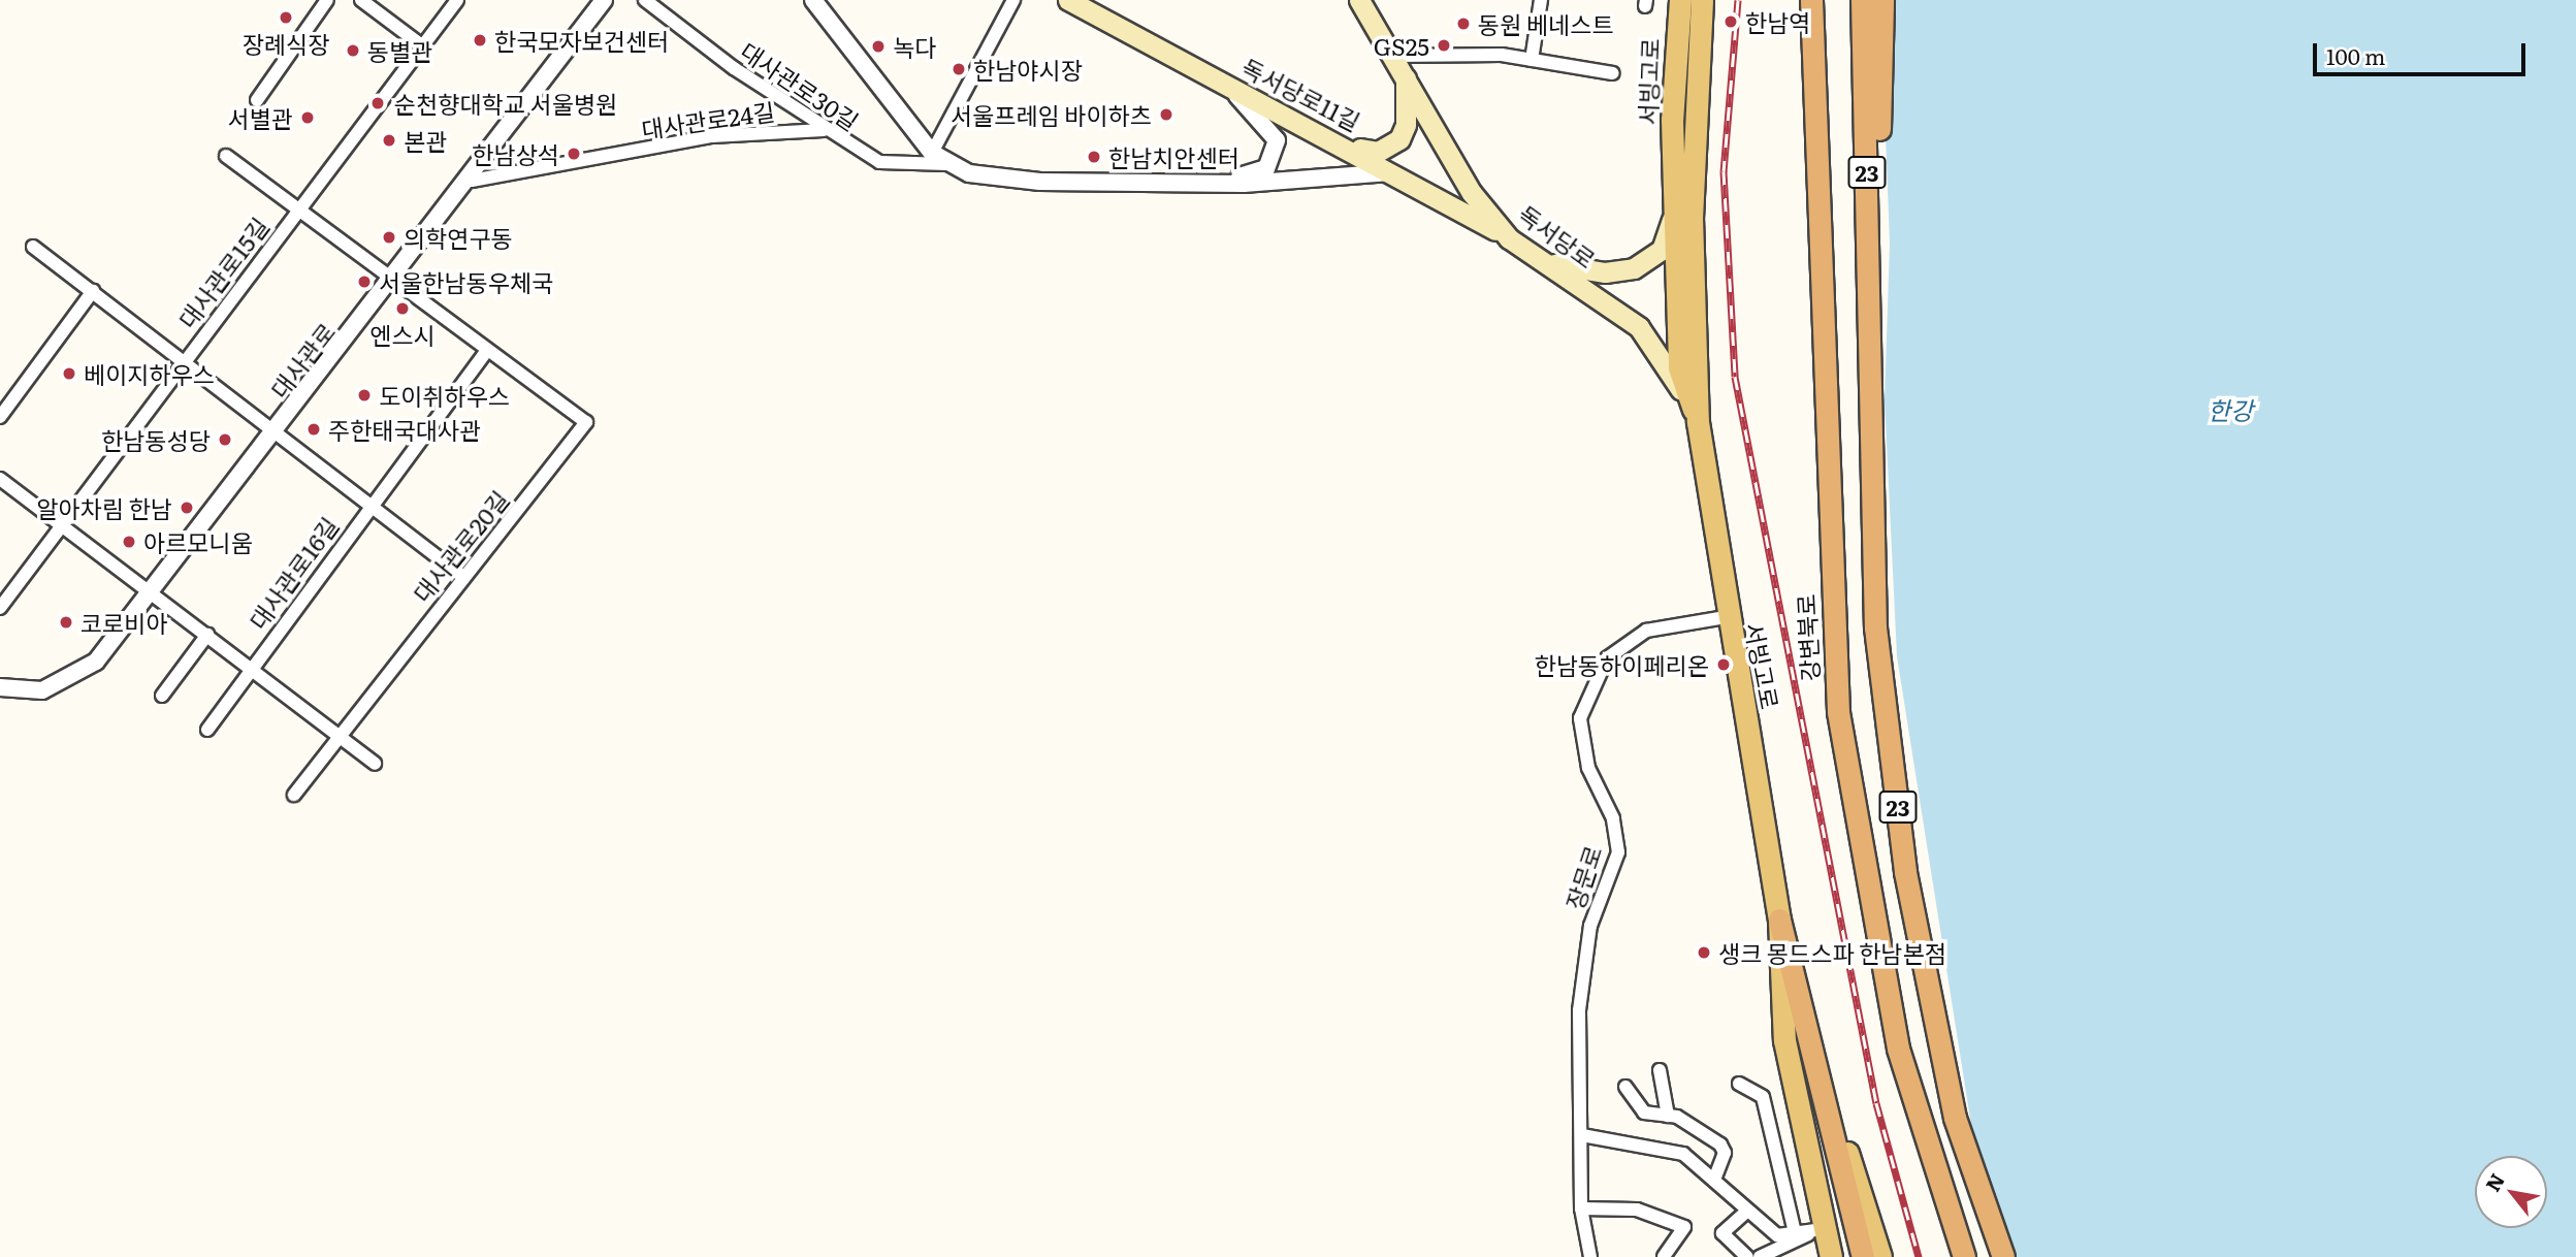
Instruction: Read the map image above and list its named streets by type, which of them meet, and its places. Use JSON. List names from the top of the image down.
{
  "streets": {
    "highway": ["23", "강변북로"],
    "main road": ["서빙고로", "독서당로11길", "독서당로"],
    "street": [
      "대사관로30길",
      "대사관로24길",
      "대사관로15길",
      "대사관로",
      "대사관로20길",
      "대사관로16길",
      "장문로"
    ]
  },
  "crossings": [
    ["서빙고로", "독서당로"],
    ["서빙고로", "장문로"],
    ["대사관로30길", "대사관로24길"],
    ["독서당로11길", "독서당로"],
    ["대사관로24길", "대사관로"],
    ["대사관로15길", "대사관로"],
    ["대사관로15길", "대사관로20길"],
    ["대사관로15길", "대사관로16길"],
    ["대사관로", "대사관로20길"],
    ["대사관로", "대사관로16길"],
    ["대사관로20길", "대사관로16길"]
  ],
  "water": ["한강"],
  "places": [
    "장례식장",
    "한남역",
    "동원 베네스트",
    "한국모자보건센터",
    "GS25",
    "녹다",
    "동별관",
    "한남야시장",
    "순천향대학교 서울병원",
    "서울프레임 바이하츠",
    "서별관",
    "본관",
    "한남상석",
    "한남치안센터",
    "의학연구동",
    "서울한남동우체국",
    "엔스시",
    "베이지하우스",
    "도이취하우스",
    "주한태국대사관",
    "한남동성당",
    "알아차림 한남",
    "아르모니움",
    "코로비아",
    "한남동하이페리온",
    "생크 몽드스파 한남본점"
  ],
  "scale_bar": "100 m",
  "north": "top left"
}
